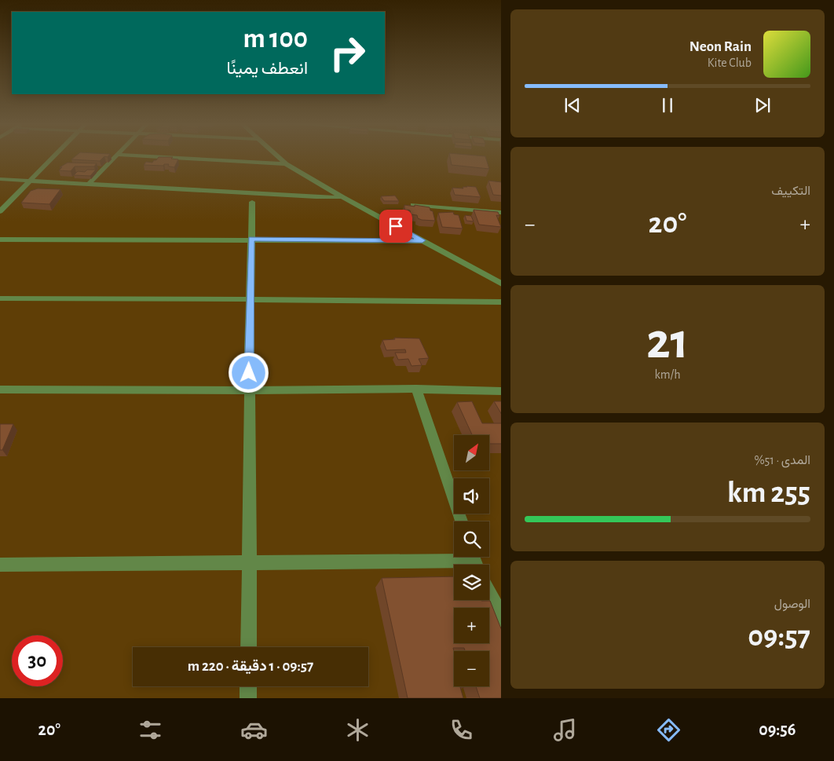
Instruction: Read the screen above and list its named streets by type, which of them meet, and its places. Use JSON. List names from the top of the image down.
{
  "north": "top right",
  "page": {
    "turn": ["100 m", "انعطف يمينًا"],
    "song": ["Neon Rain", "Kite Club"],
    "tile": [
      "التكييف",
      ["21", "km/h"],
      ["المدى · 51%", "255 km"],
      ["الوصول", "09:57"]
    ],
    "heat": ["−", "20°", "+"],
    "map_buttons": ["+", "−"],
    "limit": "30",
    "trip": "09:57 · 1 دقيقة · 220 m",
    "tabs": ["09:56", "20°"]
  }
}
